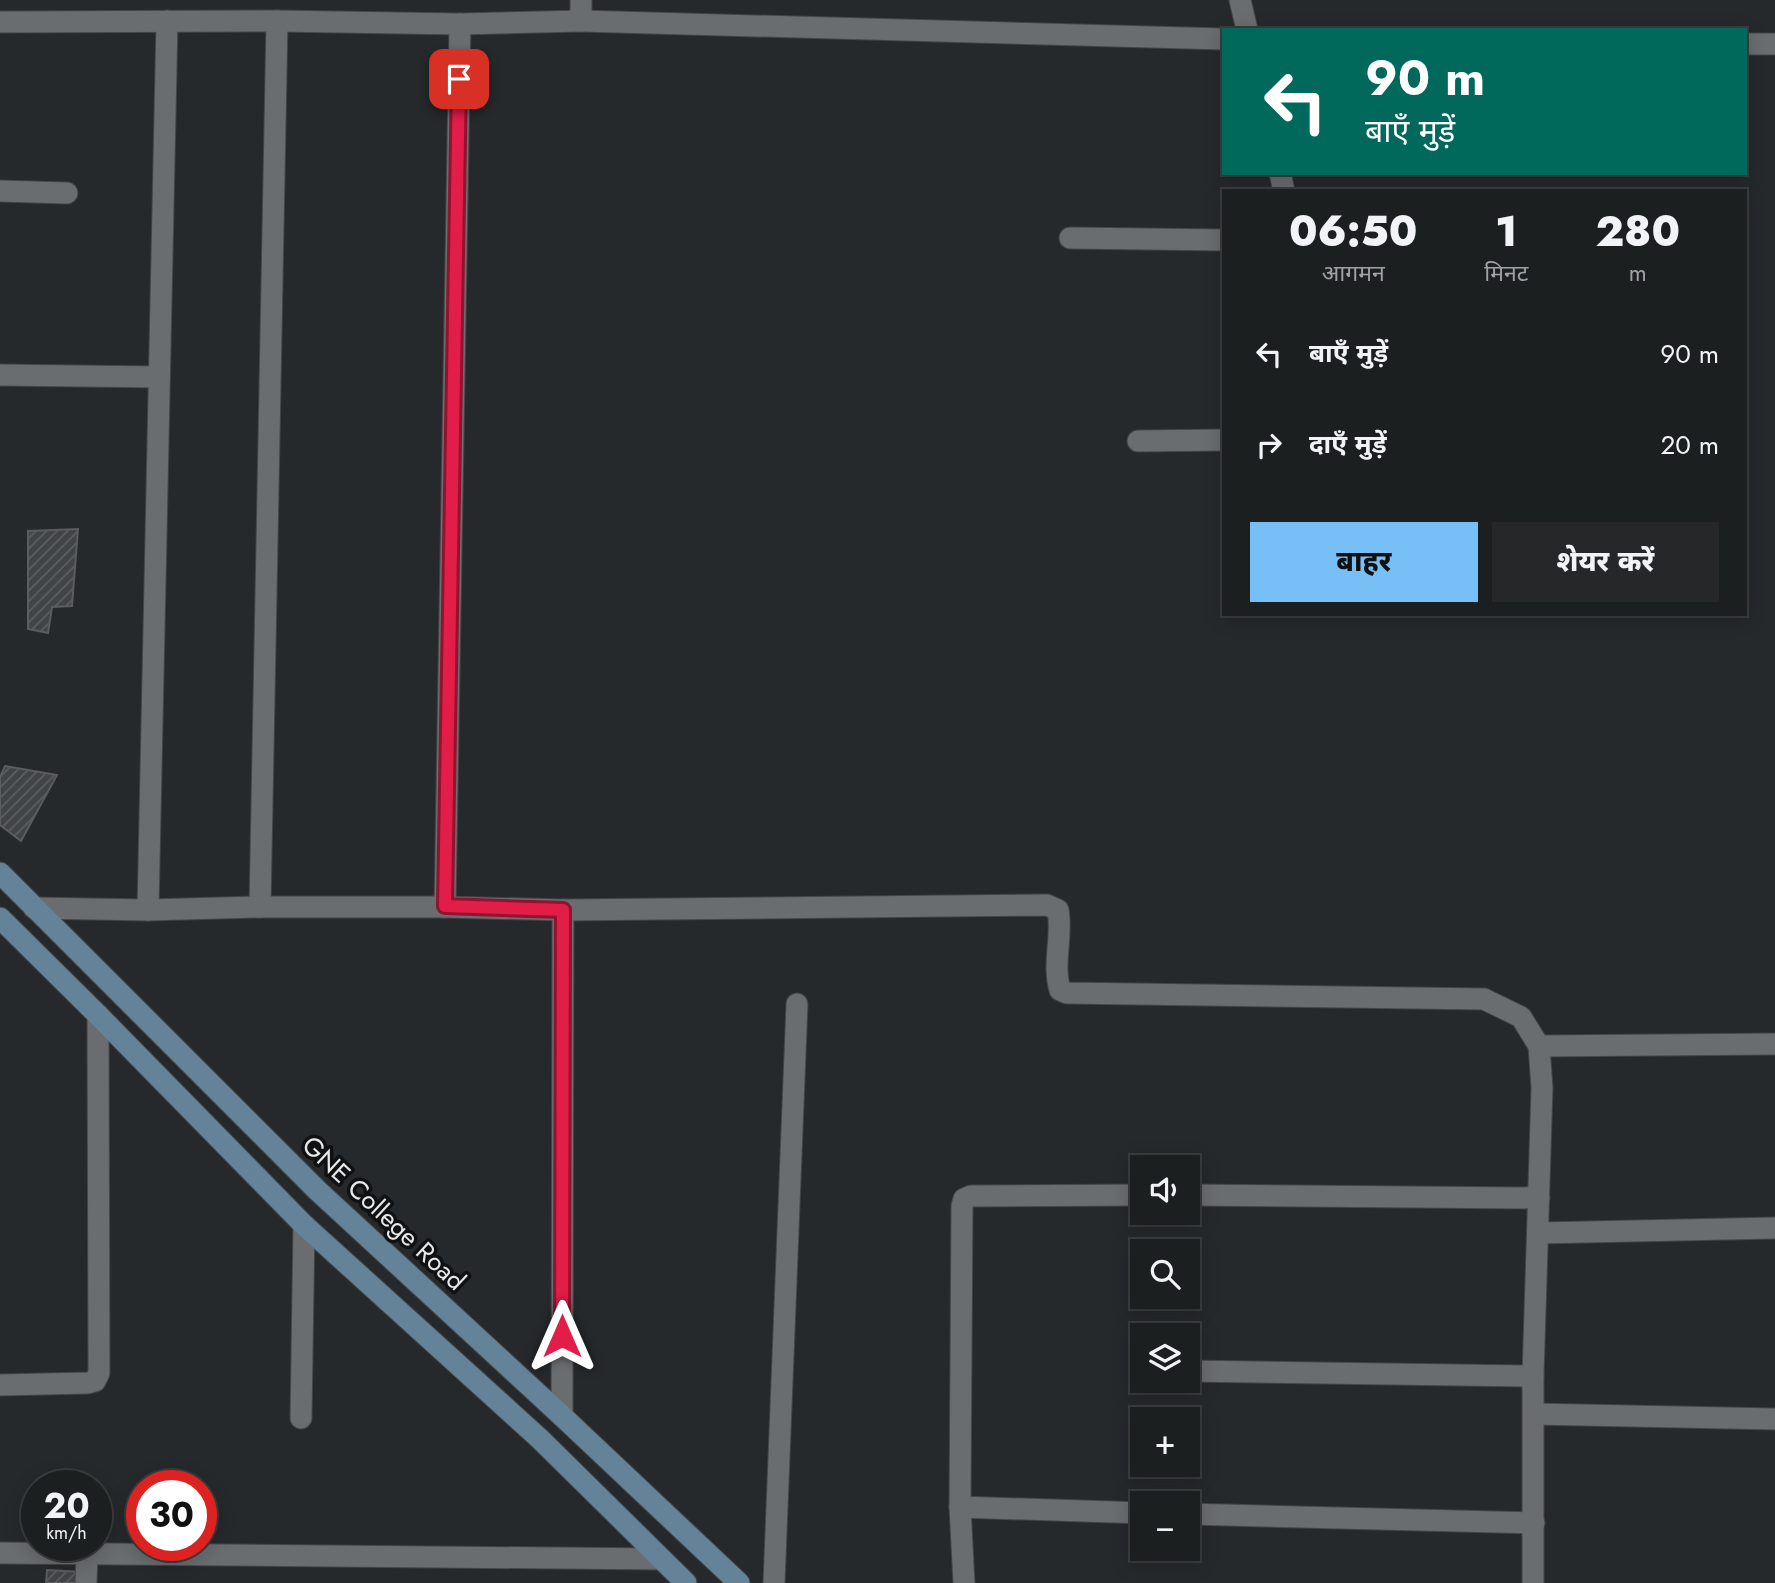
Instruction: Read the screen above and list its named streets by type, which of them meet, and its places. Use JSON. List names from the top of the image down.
{
  "streets": {
    "street": ["GNE College Road"]
  },
  "page": {
    "turn": ["90 m", "बाएँ मुड़ें"],
    "eta": [
      "06:50",
      "आगमन",
      "1",
      "मिनट",
      "280",
      "m"
    ],
    "list": [
      {
        "name": "बाएँ मुड़ें",
        "value": "90 m"
      },
      {
        "name": "दाएँ मुड़ें",
        "value": "20 m"
      }
    ],
    "buttons": ["बाहर", "शेयर करें"],
    "map_buttons": ["+", "−"],
    "speed": "20 km/h",
    "limit": "30"
  }
}
